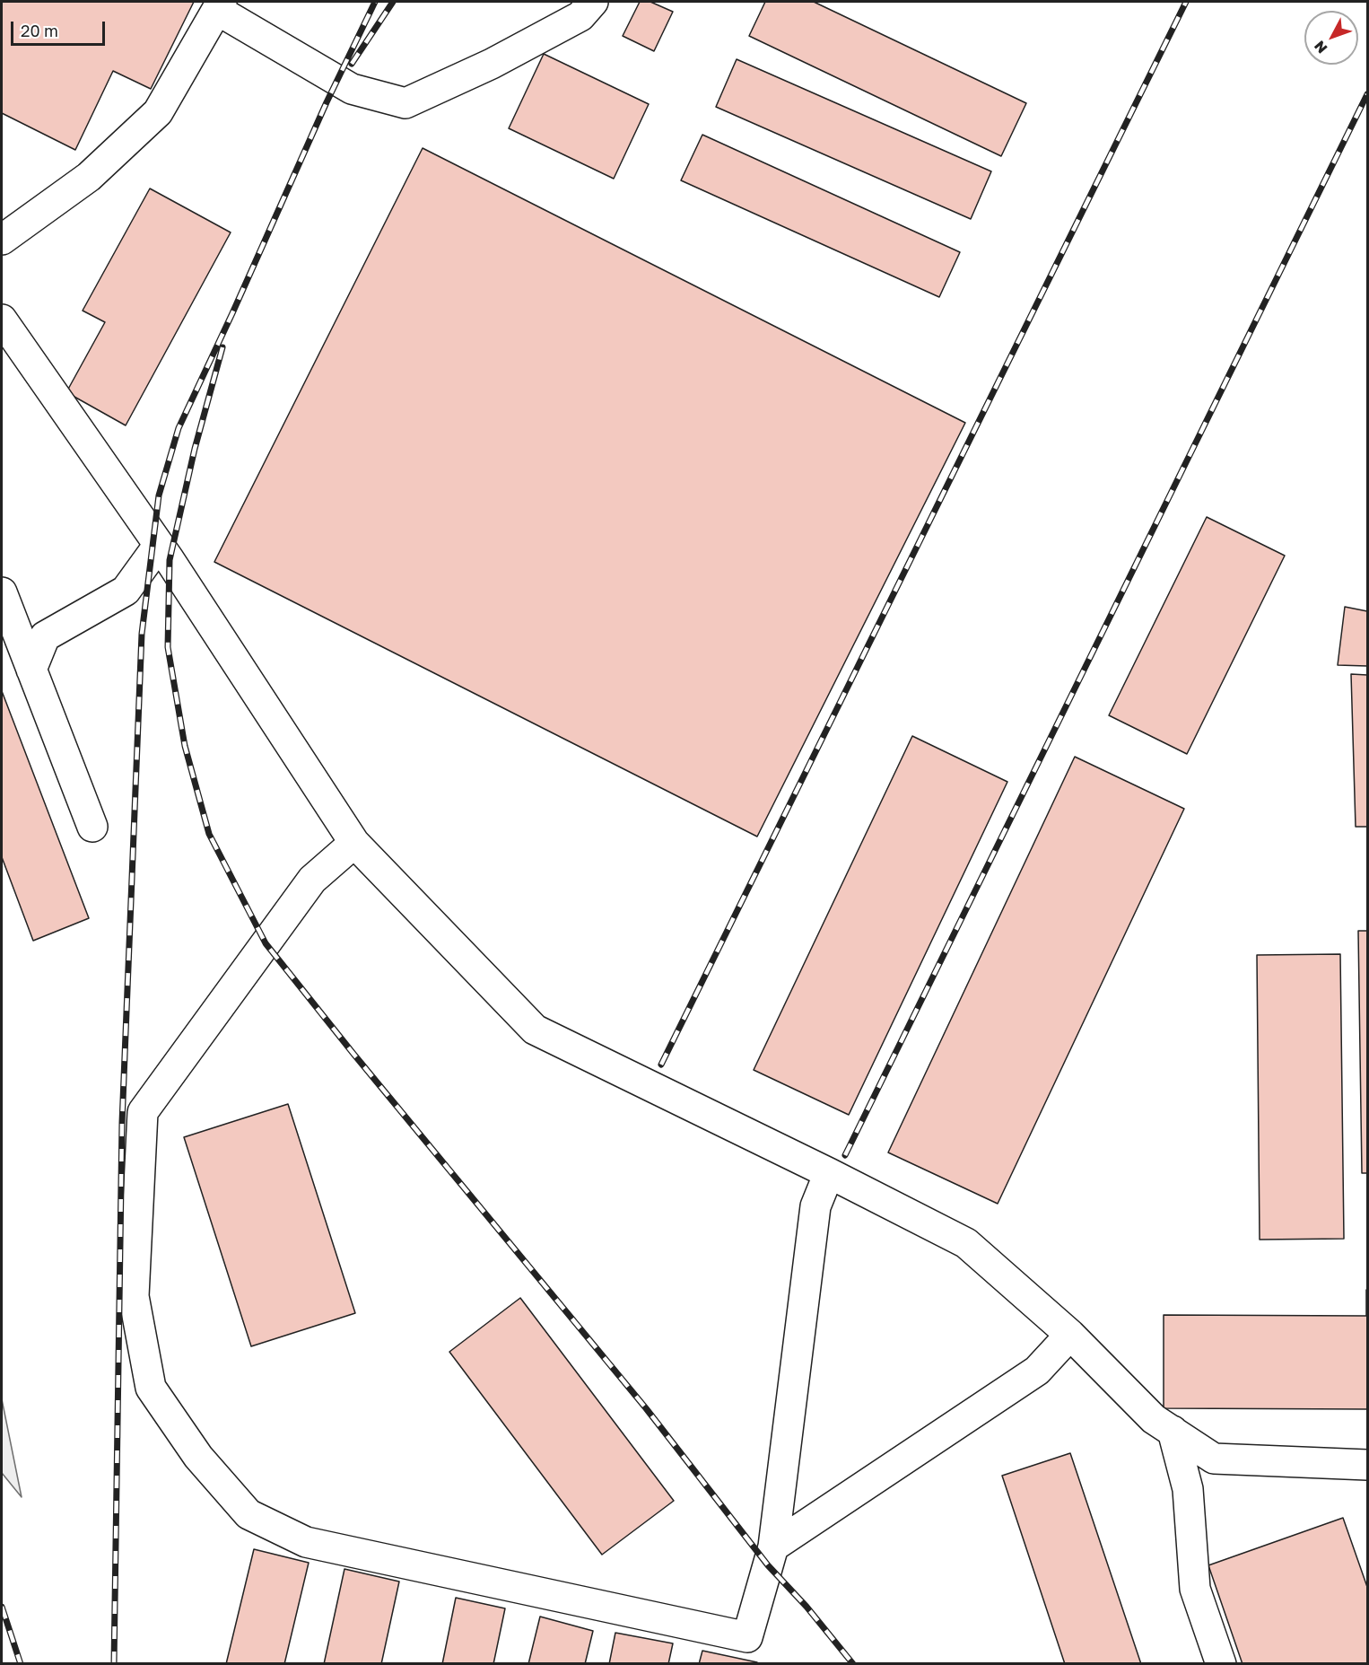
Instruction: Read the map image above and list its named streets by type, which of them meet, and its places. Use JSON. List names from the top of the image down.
{
  "scale_bar": "20 m",
  "north": "bottom left"
}
